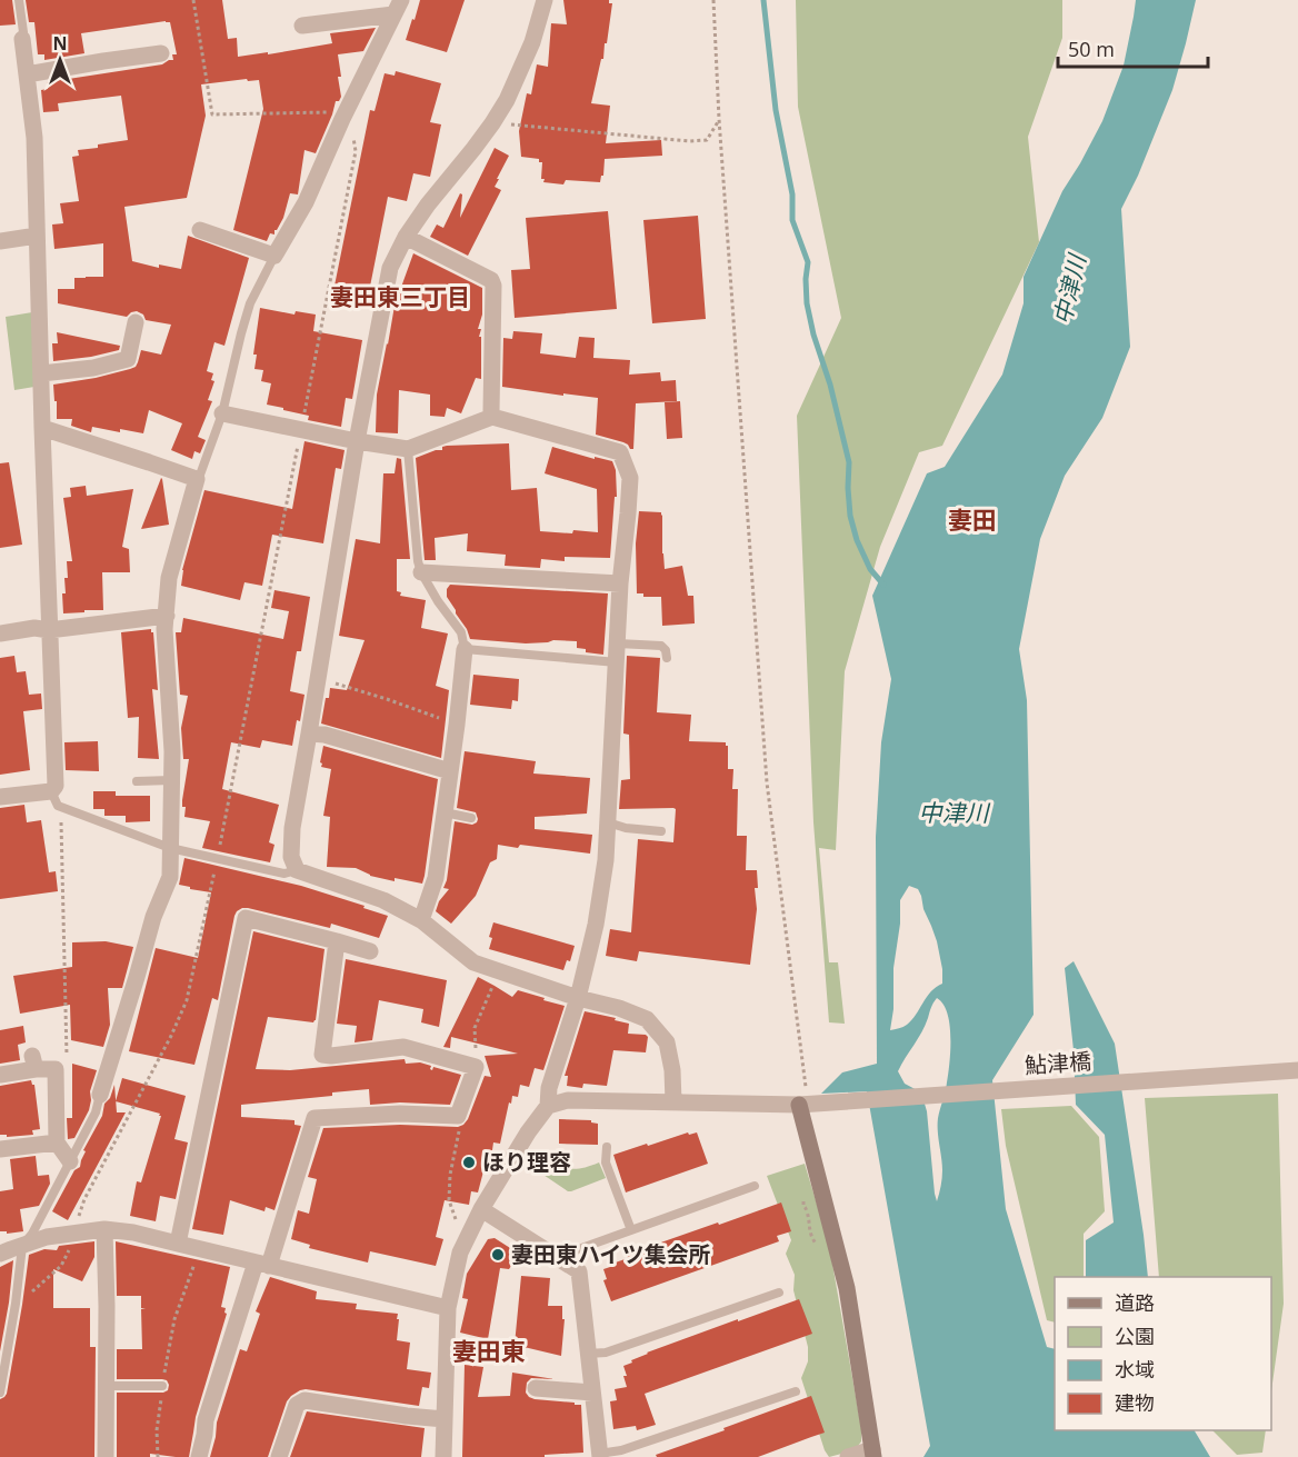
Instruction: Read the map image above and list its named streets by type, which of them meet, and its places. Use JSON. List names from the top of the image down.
{
  "streets": {
    "street": ["鮎津橋"]
  },
  "districts": ["妻田東三丁目", "妻田", "妻田東"],
  "water": ["中津川"],
  "places": ["ほり理容", "妻田東ハイツ集会所"],
  "legend": [
    "道路",
    "公園",
    "水域",
    "建物"
  ],
  "scale_bar": "50 m",
  "north": "top"
}
